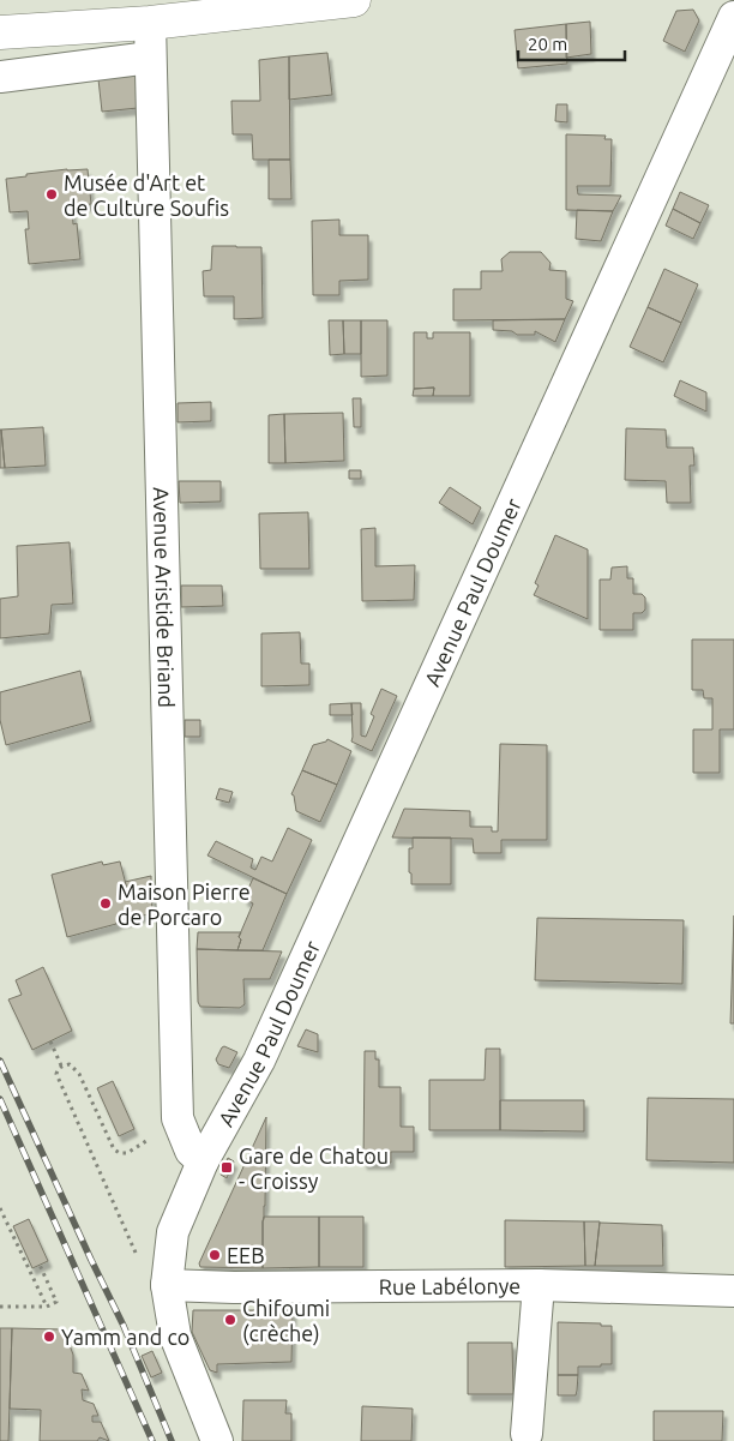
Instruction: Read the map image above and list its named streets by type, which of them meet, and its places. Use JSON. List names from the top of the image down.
{
  "streets": {
    "street": ["Avenue Paul Doumer", "Avenue Aristide Briand", "Rue Labélonye"]
  },
  "crossings": [
    ["Avenue Paul Doumer", "Avenue Aristide Briand"],
    ["Avenue Paul Doumer", "Rue Labélonye"]
  ],
  "places": {
    "other": [
      "Musée d'Art et de Culture Soufis",
      "Maison Pierre de Porcaro",
      "EEB",
      "Chifoumi (crèche)",
      "Yamm and co"
    ],
    "transit": ["Gare de Chatou - Croissy"]
  },
  "scale_bar": "20 m"
}
